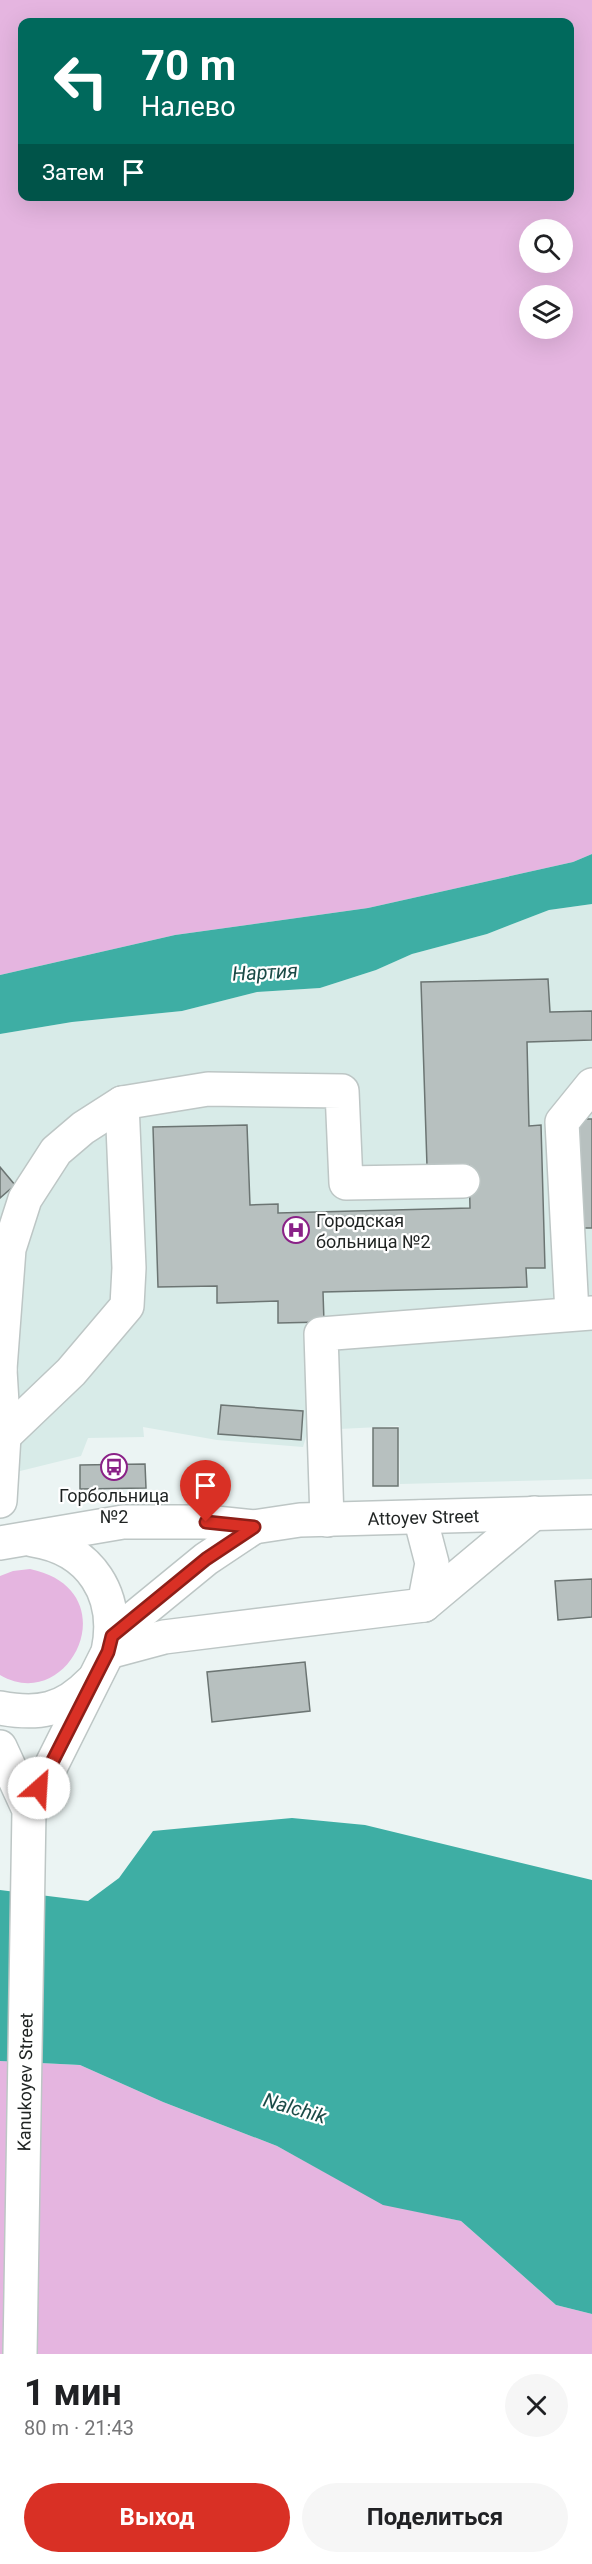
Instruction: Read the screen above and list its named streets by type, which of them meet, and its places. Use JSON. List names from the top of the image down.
{
  "streets": {
    "street": ["Attoyev Street", "Kanukoyev Street"]
  },
  "water": ["Нартия", "Nalchik"],
  "places": {
    "hospital": ["Городская больница №2"],
    "bus stop": ["Горбольница №2"]
  },
  "page": {
    "turn": ["70 m", "Налево"],
    "then": "Затем",
    "heading": ["1 мин", "80 m · 21:43"],
    "buttons": ["Выход", "Поделиться"]
  }
}
